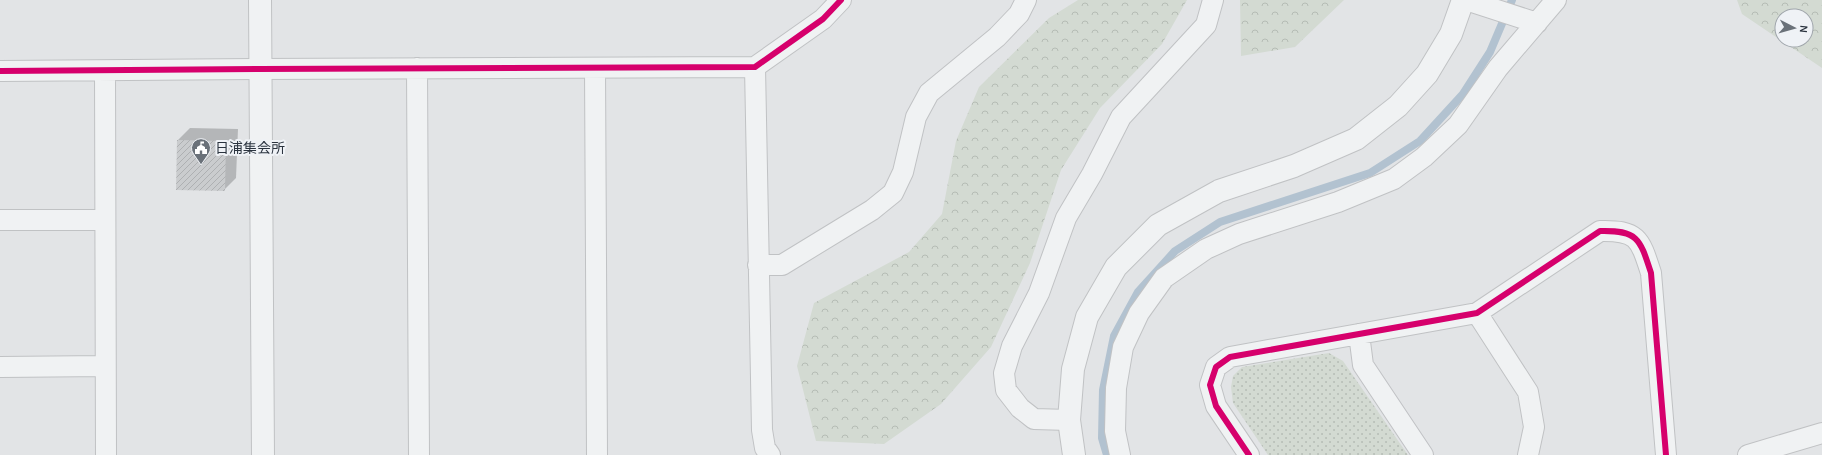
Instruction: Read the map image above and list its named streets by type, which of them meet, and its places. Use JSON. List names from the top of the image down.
{
  "places": {
    "public building": ["日浦集会所"]
  },
  "north": "right"
}
